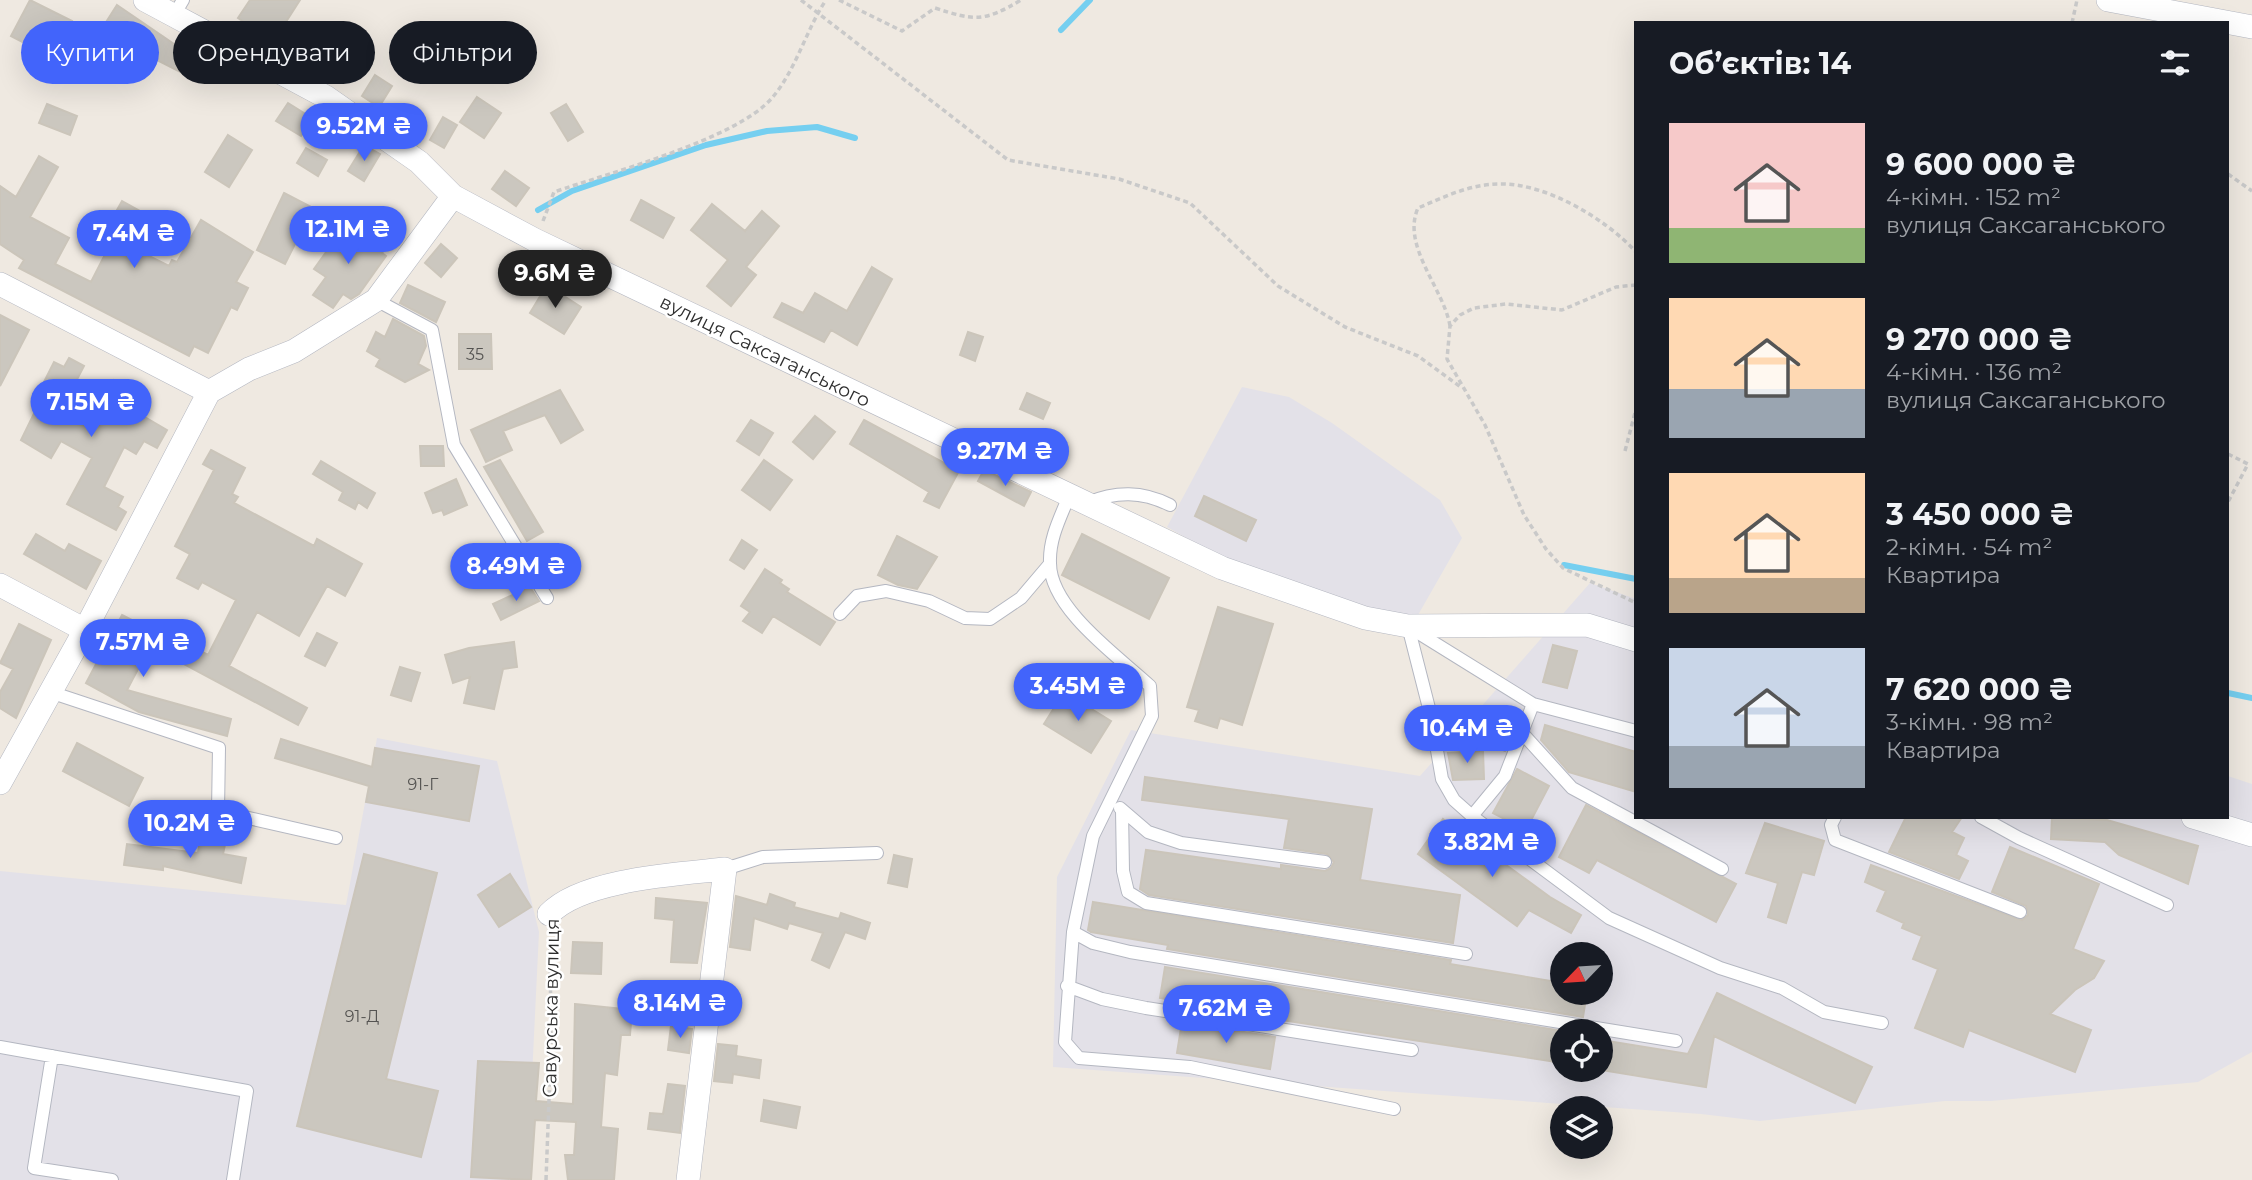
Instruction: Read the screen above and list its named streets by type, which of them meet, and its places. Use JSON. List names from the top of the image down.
{
  "streets": {
    "street": ["вулиця Саксаганського", "Савурська вулиця"]
  },
  "house_numbers": ["35", "91-Г", "91-Д"],
  "north": "bottom left",
  "page": {
    "chip": ["Купити", "Орендувати", "Фільтри"],
    "heading": "Об’єктів: 14",
    "price": [
      "9.52M ₴",
      "12.1M ₴",
      "7.4M ₴",
      "9.6M ₴",
      "7.15M ₴",
      "9.27M ₴",
      "8.49M ₴",
      "7.57M ₴",
      "3.45M ₴",
      "10.4M ₴",
      "10.2M ₴",
      "3.82M ₴",
      "8.14M ₴",
      "7.62M ₴"
    ],
    "list": [
      {
        "name": "9 600 000 ₴",
        "note": "4-кімн. · 152 m² · вулиця Саксаганського"
      },
      {
        "name": "9 270 000 ₴",
        "note": "4-кімн. · 136 m² · вулиця Саксаганського"
      },
      {
        "name": "3 450 000 ₴",
        "note": "2-кімн. · 54 m² · Квартира"
      },
      {
        "name": "7 620 000 ₴",
        "note": "3-кімн. · 98 m² · Квартира"
      }
    ]
  }
}
